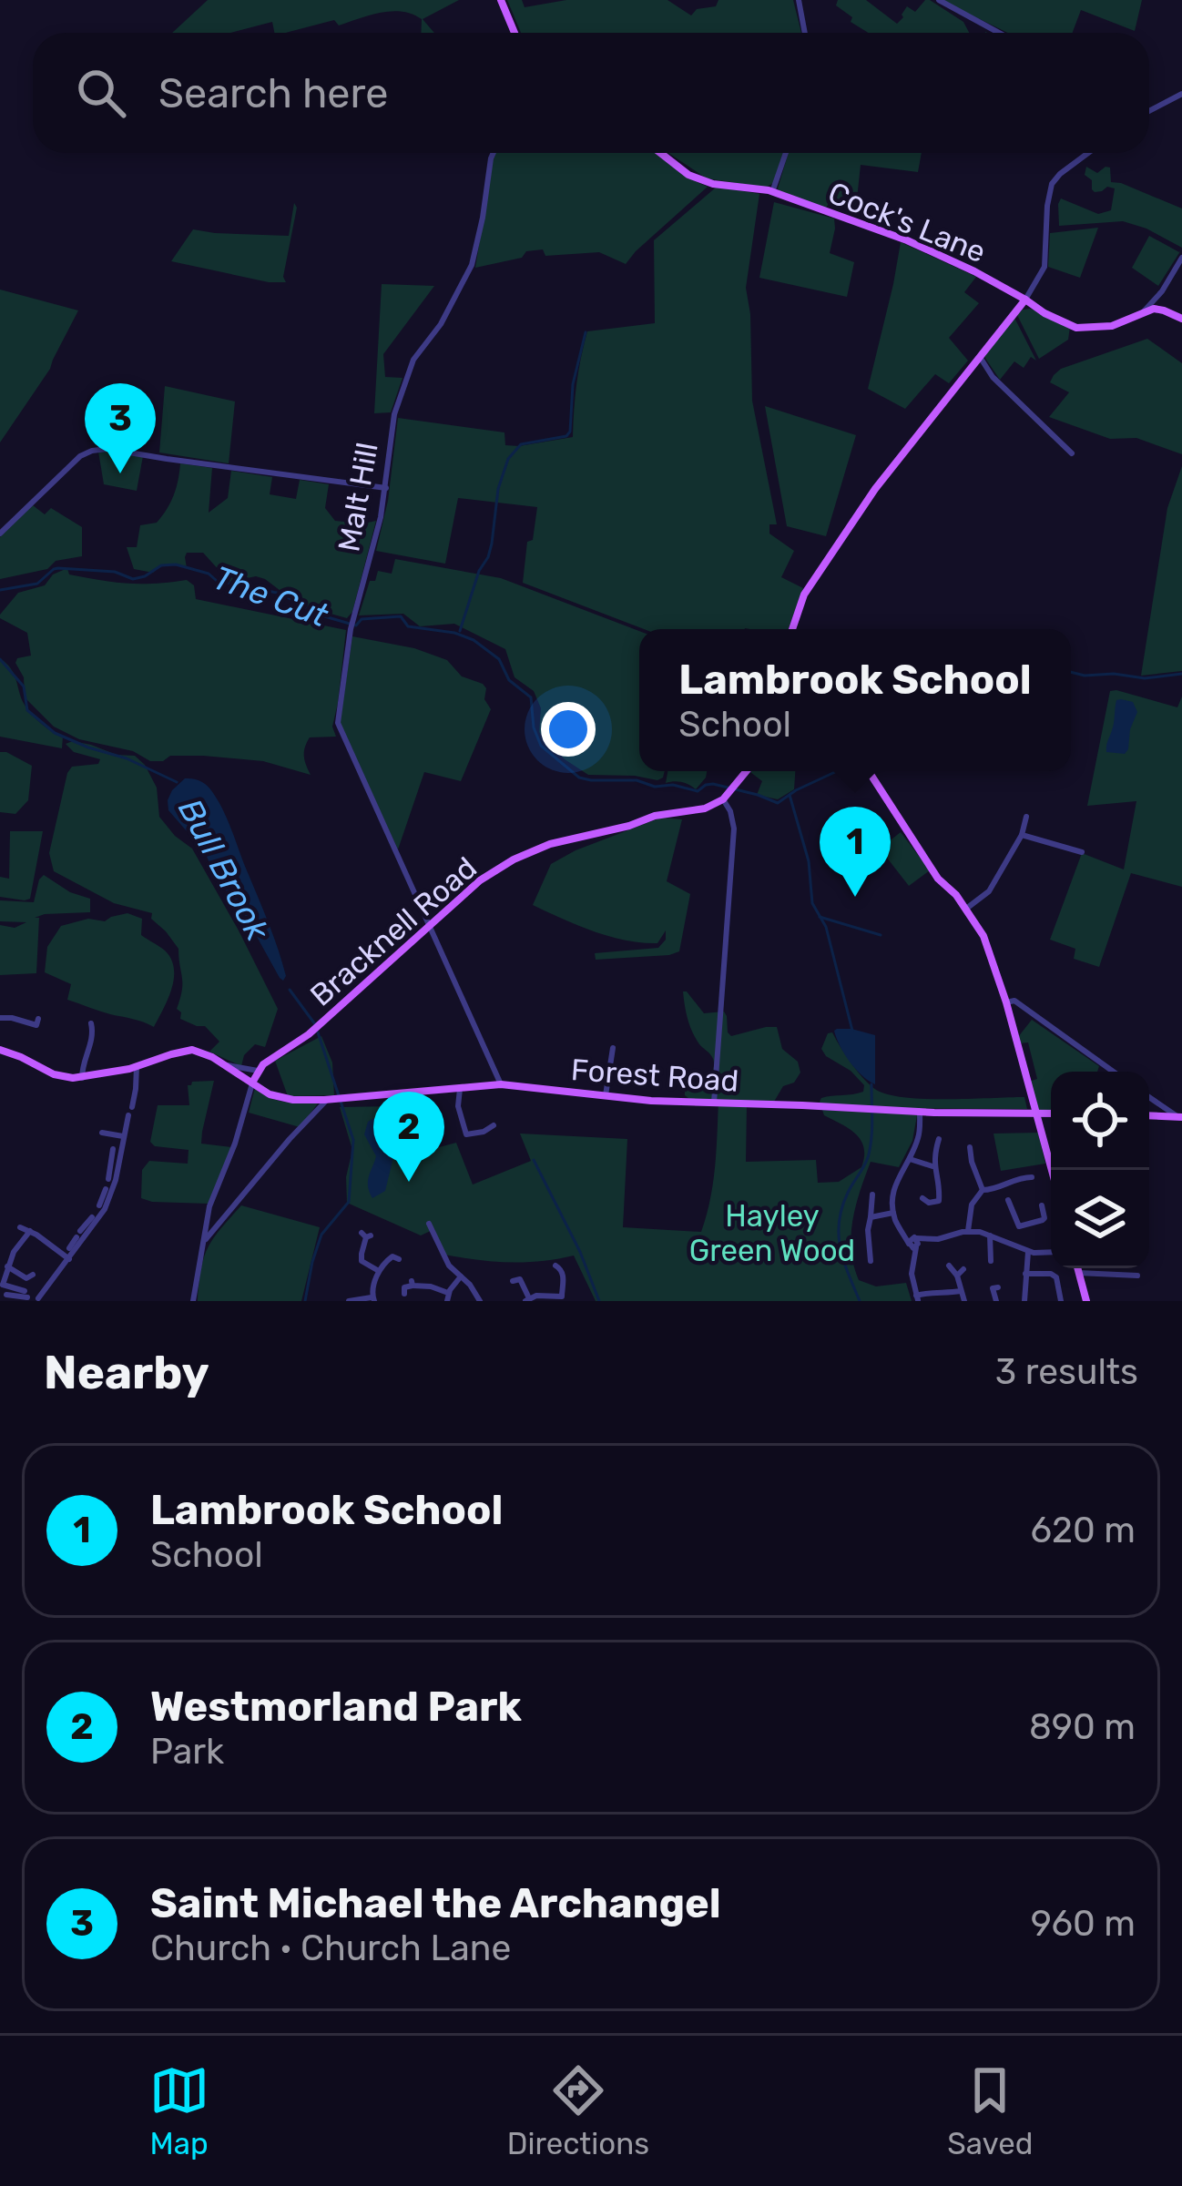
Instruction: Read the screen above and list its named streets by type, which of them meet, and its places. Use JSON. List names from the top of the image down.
{
  "streets": {
    "main road": ["Cock's Lane", "Bracknell Road", "Forest Road"],
    "street": ["Malt Hill"]
  },
  "crossings": [
    ["Malt Hill", "Bracknell Road"],
    ["Malt Hill", "Forest Road"]
  ],
  "water": ["The Cut", "Bull Brook"],
  "parks": ["Hayley Green Wood"],
  "page": {
    "search": "Search here",
    "pins": ["3", "1", "2"],
    "popup": ["Lambrook School", "School"],
    "heading": ["Nearby", "3 results"],
    "list": [
      {
        "mark": "1",
        "name": "Lambrook School",
        "note": "School",
        "value": "620 m"
      },
      {
        "mark": "2",
        "name": "Westmorland Park",
        "note": "Park",
        "value": "890 m"
      },
      {
        "mark": "3",
        "name": "Saint Michael the Archangel",
        "note": "Church · Church Lane",
        "value": "960 m"
      }
    ],
    "nav": ["Map", "Directions", "Saved"]
  }
}
